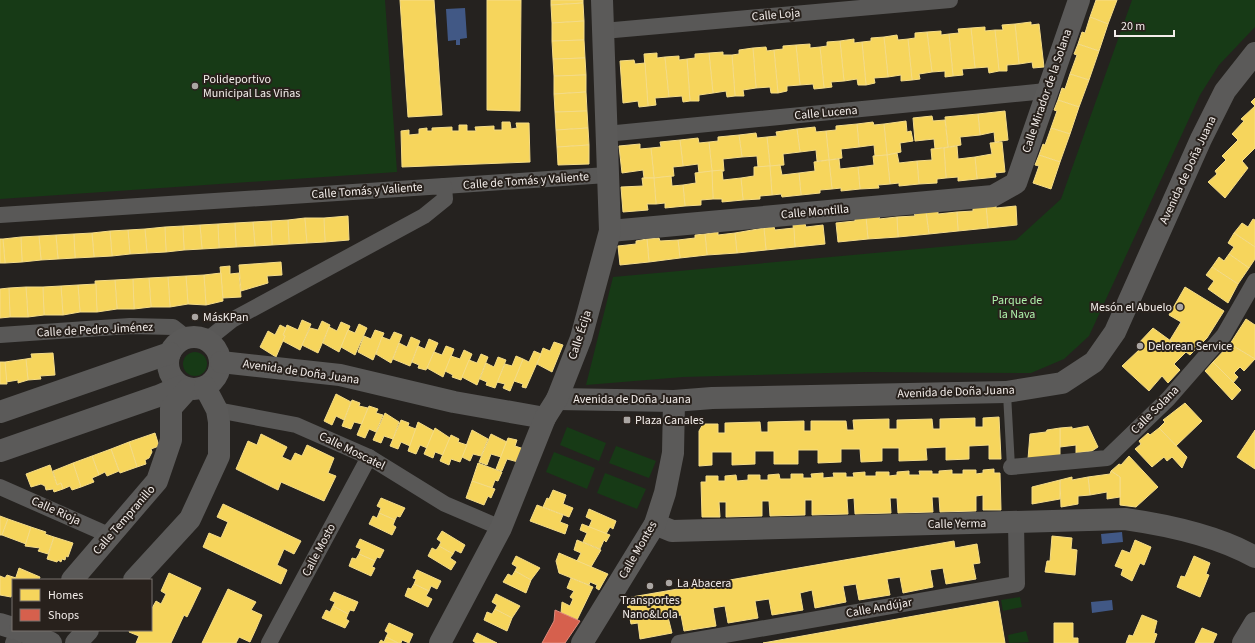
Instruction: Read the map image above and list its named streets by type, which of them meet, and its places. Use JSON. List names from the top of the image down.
{
  "streets": {
    "street": [
      "Calle Loja",
      "Calle Mirador de la Solana",
      "Calle Lucena",
      "Avenida de Doña Juana",
      "Calle de Tomás y Valiente",
      "Calle Tomás y Valiente",
      "Calle Montilla",
      "Calle de Pedro Jiménez",
      "Calle Écija",
      "Calle Solana",
      "Calle Moscatel",
      "Calle Rioja",
      "Calle Tempranillo",
      "Calle Yerma",
      "Calle Mosto",
      "Calle Montes",
      "Calle Andújar"
    ]
  },
  "crossings": [
    ["Calle Loja", "Calle Écija"],
    ["Calle Mirador de la Solana", "Calle Lucena"],
    ["Calle Mirador de la Solana", "Calle Montilla"],
    ["Calle Lucena", "Calle Écija"],
    ["Avenida de Doña Juana", "Calle Tomás y Valiente"],
    ["Avenida de Doña Juana", "Calle de Pedro Jiménez"],
    ["Avenida de Doña Juana", "Calle Écija"],
    ["Avenida de Doña Juana", "Calle Tempranillo"],
    ["Avenida de Doña Juana", "Calle Montes"],
    ["Calle de Tomás y Valiente", "Calle Tomás y Valiente"],
    ["Calle de Tomás y Valiente", "Calle Écija"],
    ["Calle Tomás y Valiente", "Calle de Pedro Jiménez"],
    ["Calle Tomás y Valiente", "Calle Tempranillo"],
    ["Calle Montilla", "Calle Écija"],
    ["Calle de Pedro Jiménez", "Calle Tempranillo"],
    ["Calle Écija", "Calle Moscatel"],
    ["Calle Moscatel", "Calle Mosto"],
    ["Calle Rioja", "Calle Tempranillo"],
    ["Calle Yerma", "Calle Montes"],
    ["Calle Yerma", "Calle Andújar"]
  ],
  "parks": ["Parque de la Nava"],
  "places": {
    "other": [
      "Polideportivo Municipal Las Viñas",
      "Mesón el Abuelo",
      "MásKPan",
      "Delorean Service",
      "La Abacera",
      "Transportes Nano&Lola"
    ],
    "transit": ["Plaza Canales"]
  },
  "legend": ["Homes", "Shops"],
  "scale_bar": "20 m"
}
